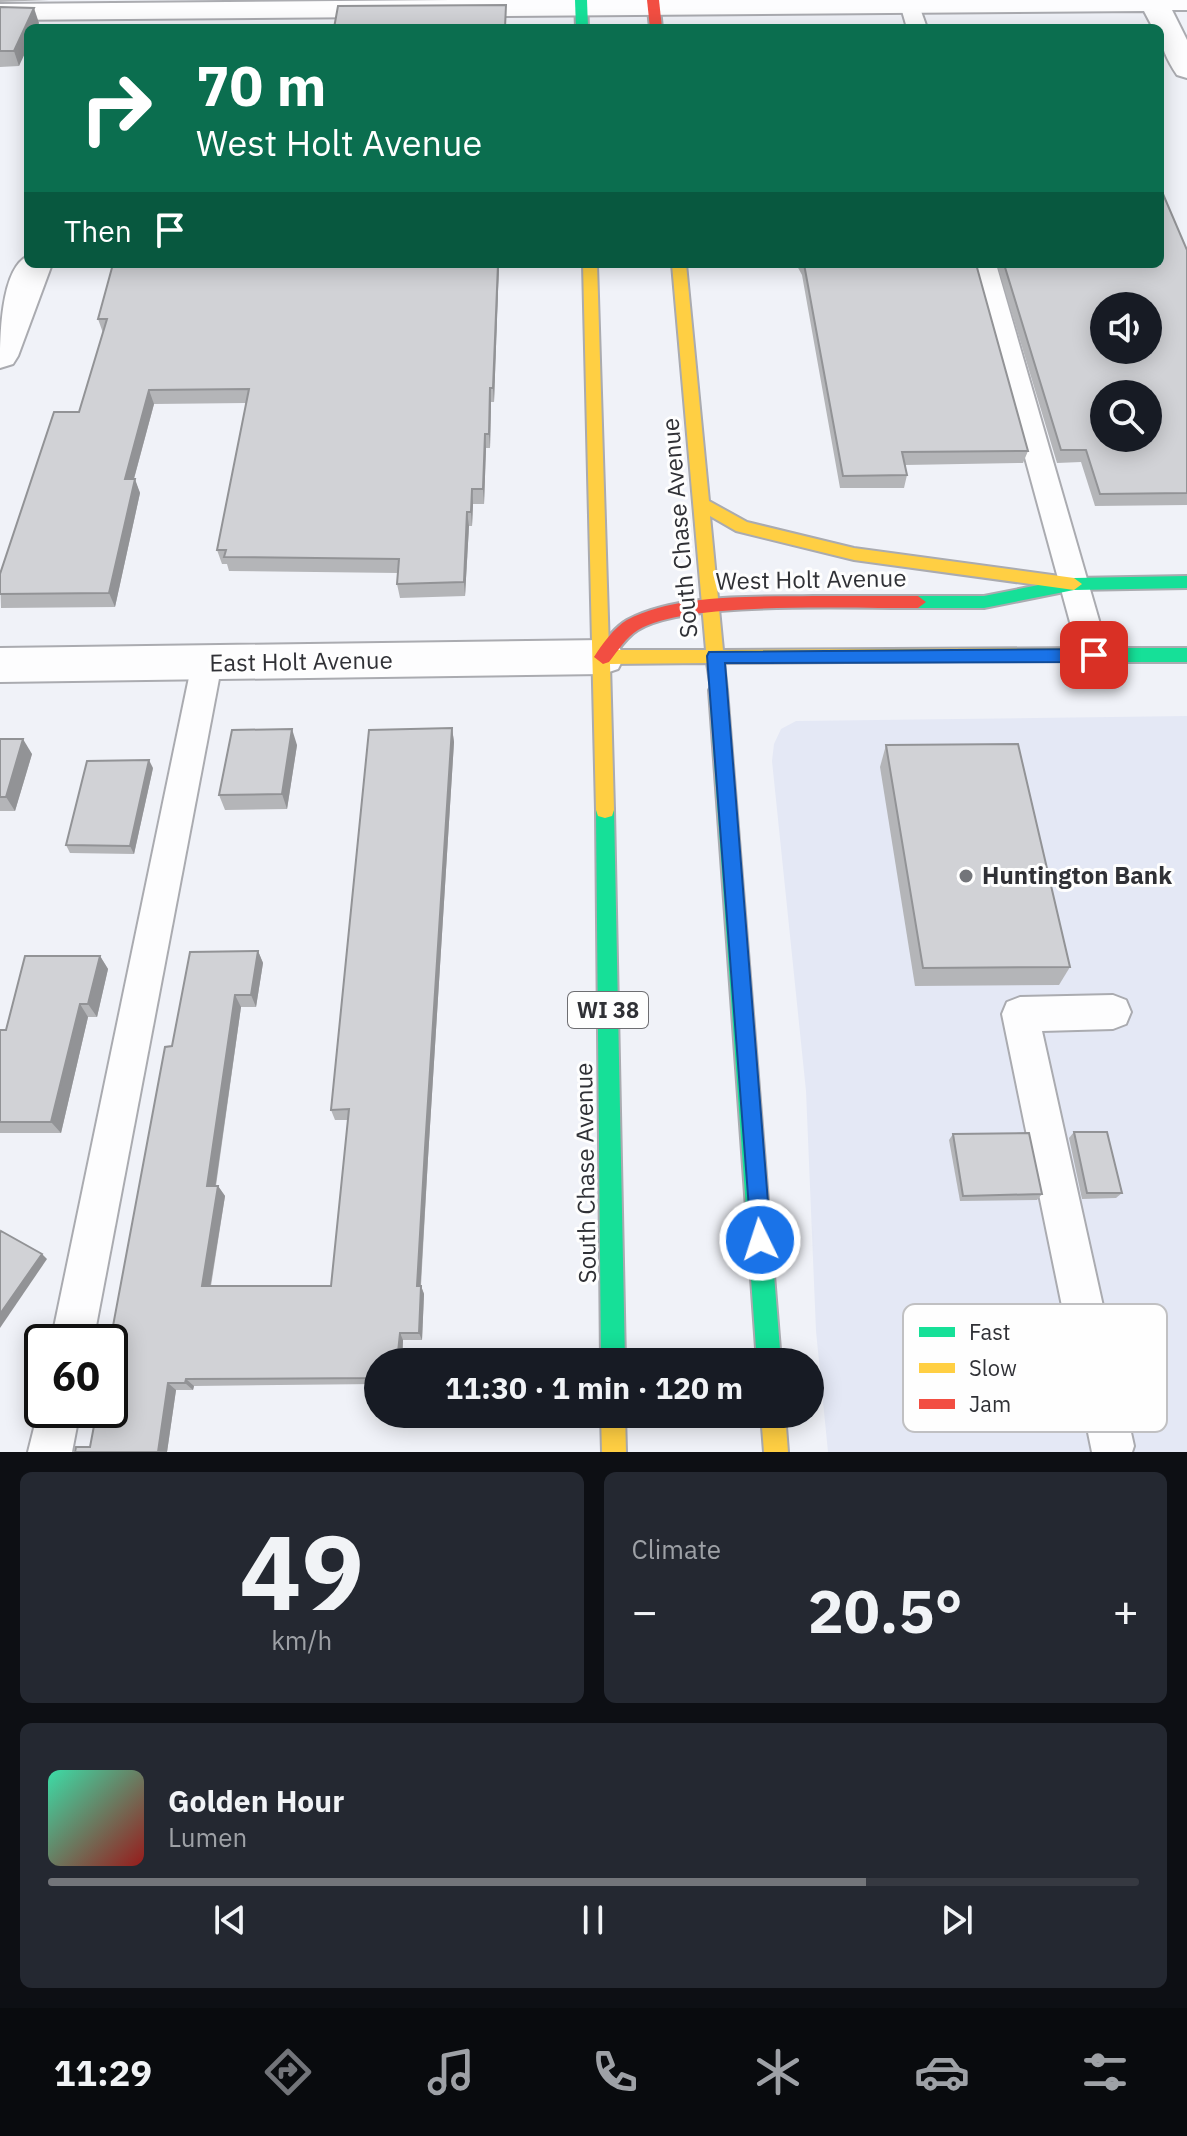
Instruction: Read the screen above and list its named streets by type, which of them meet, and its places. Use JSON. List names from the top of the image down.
{
  "streets": {
    "main road": ["South Chase Avenue", "West Holt Avenue", "WI 38"],
    "street": ["East Holt Avenue"]
  },
  "crossings": [
    ["South Chase Avenue", "West Holt Avenue"],
    ["South Chase Avenue", "East Holt Avenue"],
    ["West Holt Avenue", "East Holt Avenue"]
  ],
  "places": ["Huntington Bank"],
  "legend": ["Fast", "Slow", "Jam"],
  "page": {
    "turn": ["70 m", "West Holt Avenue"],
    "then": "Then",
    "limit": "60",
    "trip": "11:30 · 1 min · 120 m",
    "tile": [
      ["49", "km/h"],
      "Climate"
    ],
    "heat": ["−", "20.5°", "+"],
    "song": ["Golden Hour", "Lumen"],
    "tabs": "11:29"
  }
}
